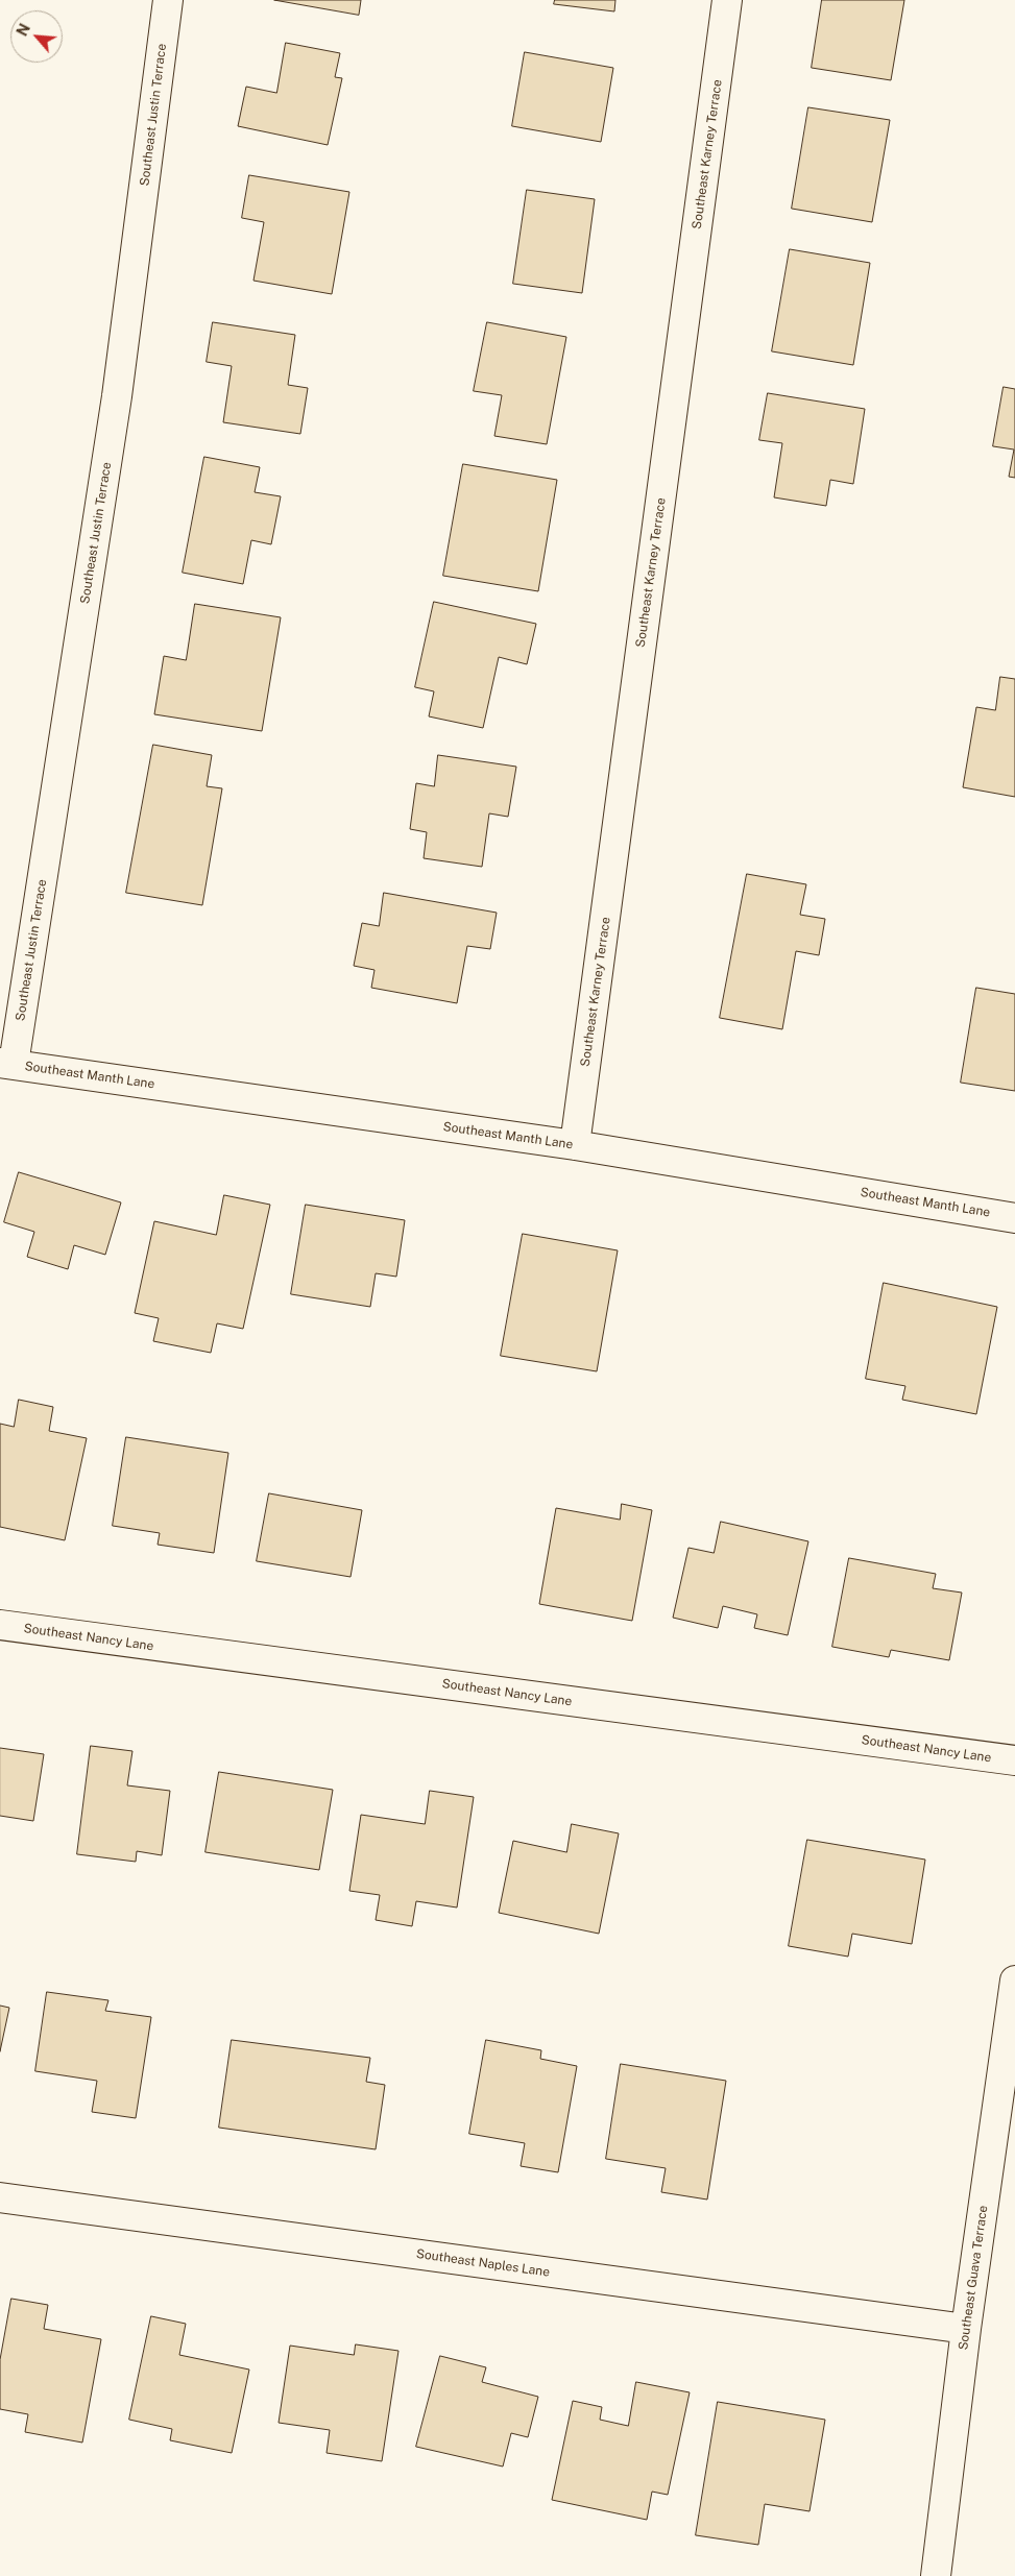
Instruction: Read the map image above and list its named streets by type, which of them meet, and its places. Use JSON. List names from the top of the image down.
{
  "streets": {
    "street": [
      "Southeast Justin Terrace",
      "Southeast Karney Terrace",
      "Southeast Manth Lane",
      "Southeast Nancy Lane",
      "Southeast Naples Lane",
      "Southeast Guava Terrace"
    ]
  },
  "crossings": [
    ["Southeast Justin Terrace", "Southeast Manth Lane"],
    ["Southeast Karney Terrace", "Southeast Manth Lane"],
    ["Southeast Naples Lane", "Southeast Guava Terrace"]
  ],
  "north": "top left"
}
